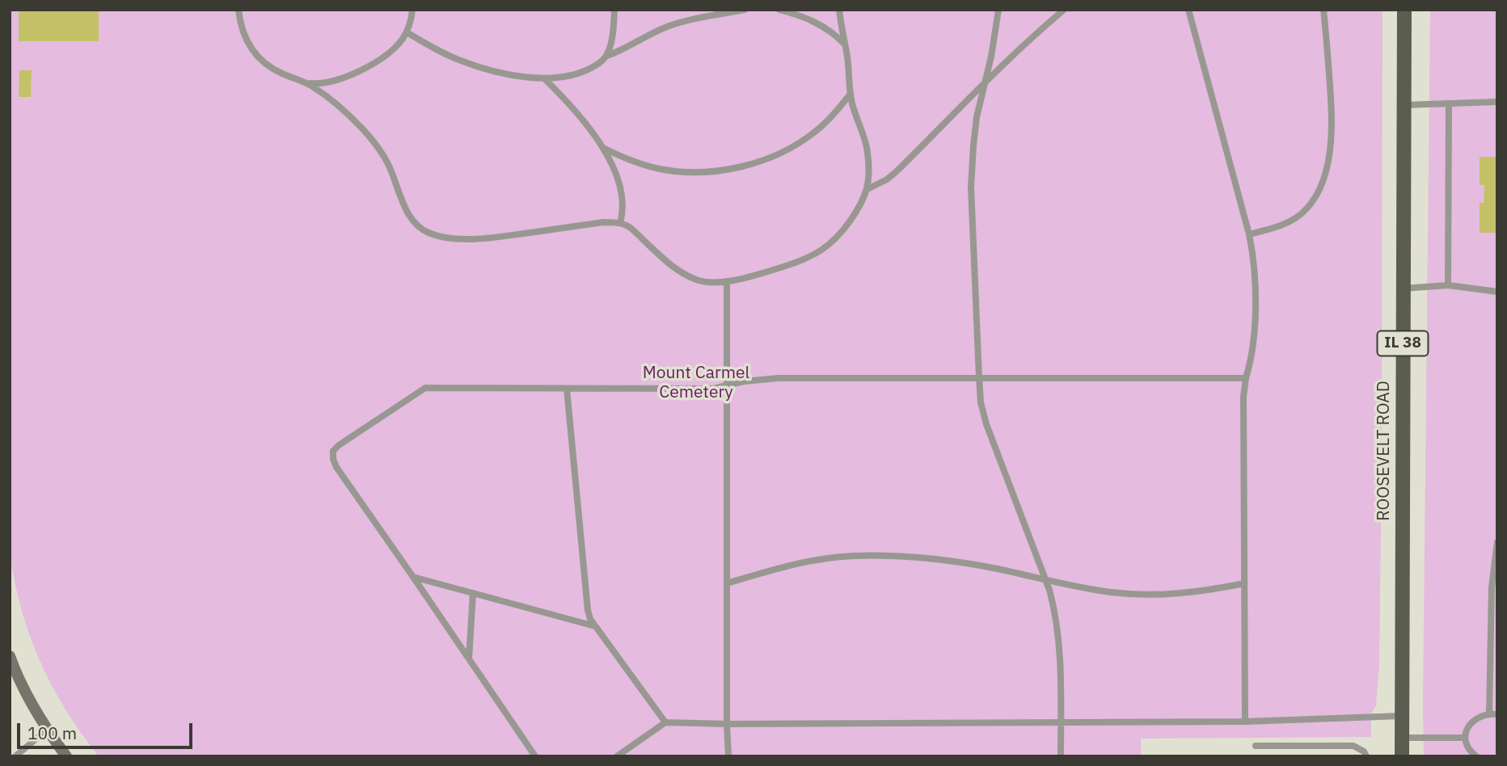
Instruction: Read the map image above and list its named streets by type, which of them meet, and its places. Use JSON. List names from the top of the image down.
{
  "streets": {
    "main road": ["IL 38", "ROOSEVELT ROAD"]
  },
  "parks": ["Mount Carmel Cemetery"],
  "scale_bar": "100 m"
}
